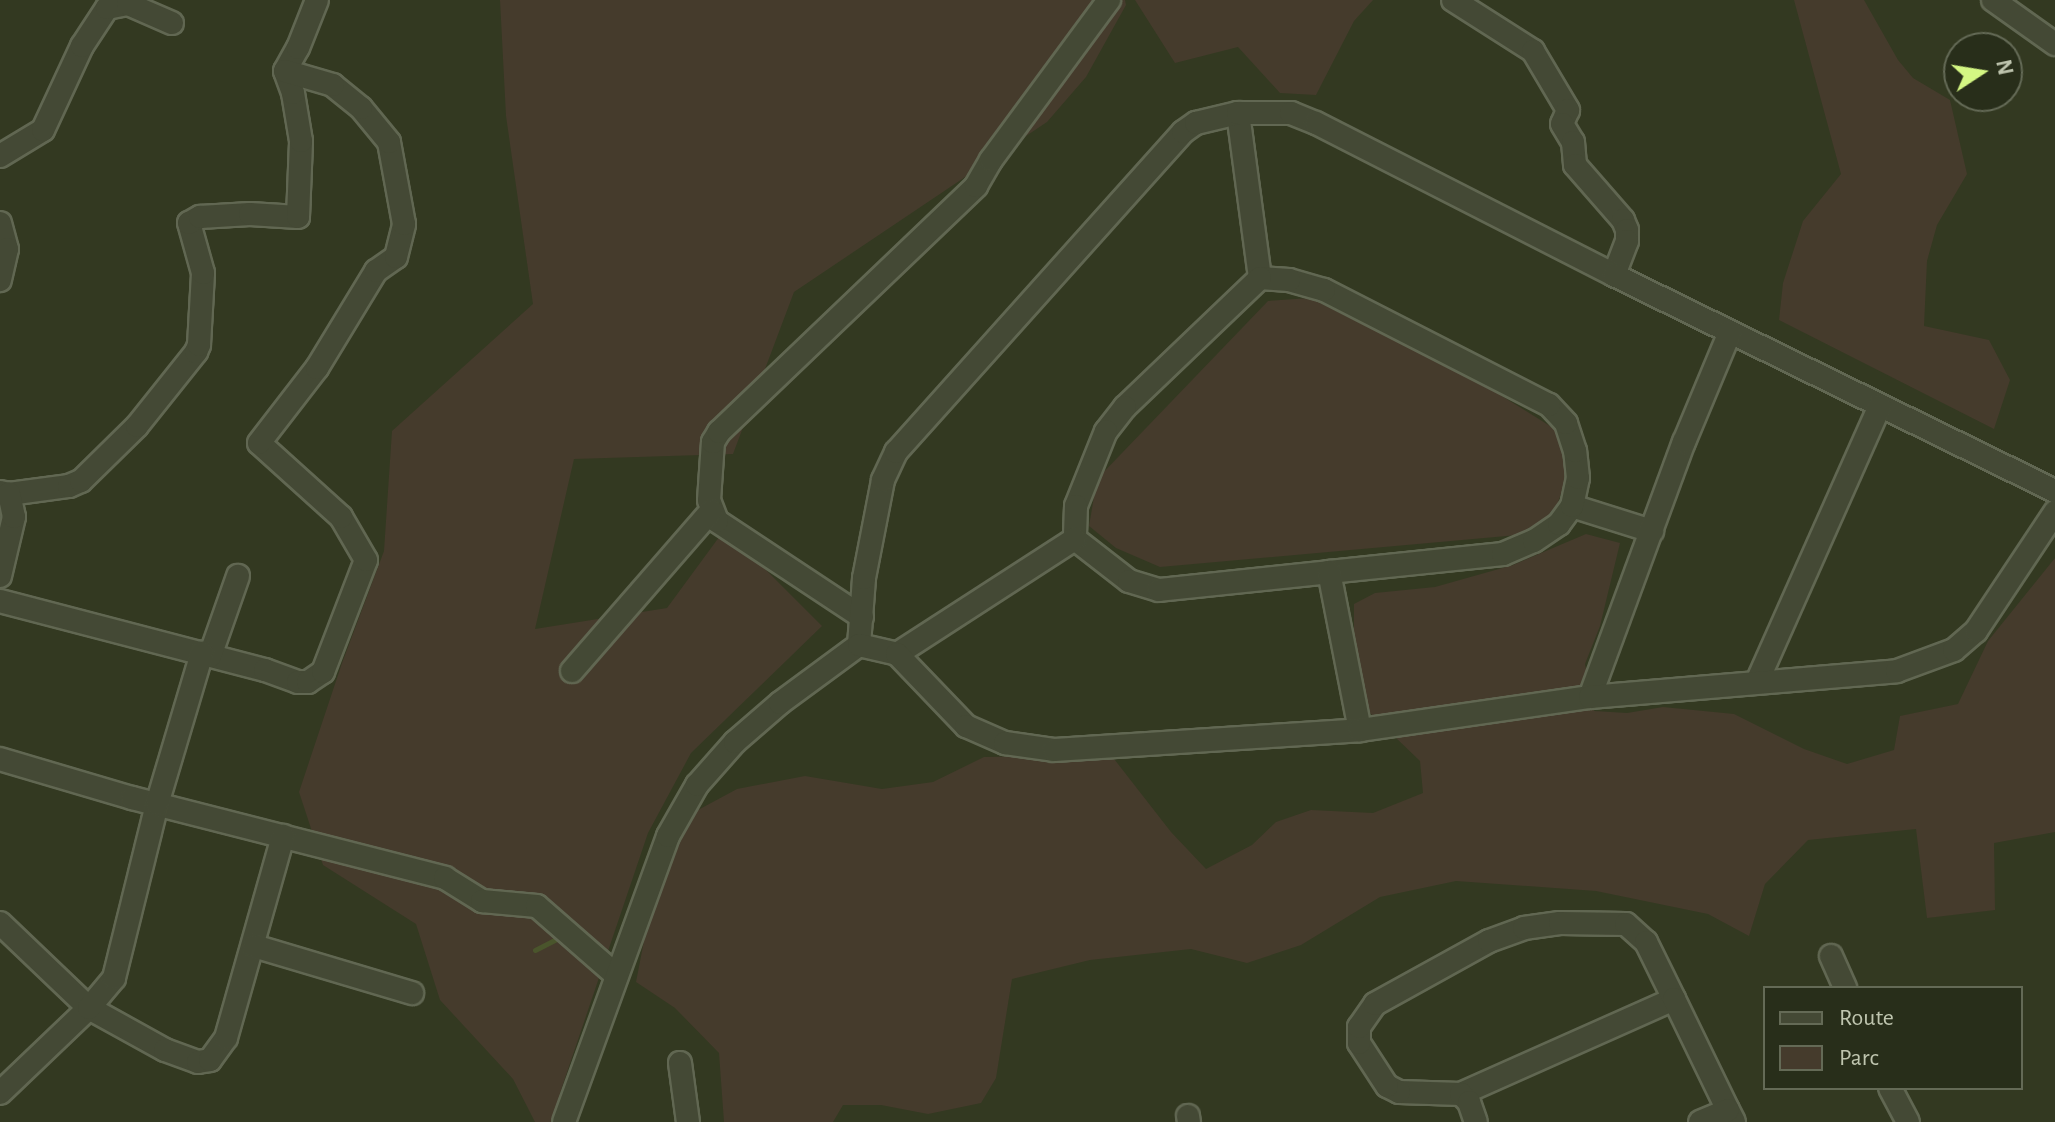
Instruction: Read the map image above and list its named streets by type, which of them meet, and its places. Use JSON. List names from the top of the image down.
{
  "legend": ["Route", "Parc"],
  "north": "right"
}
